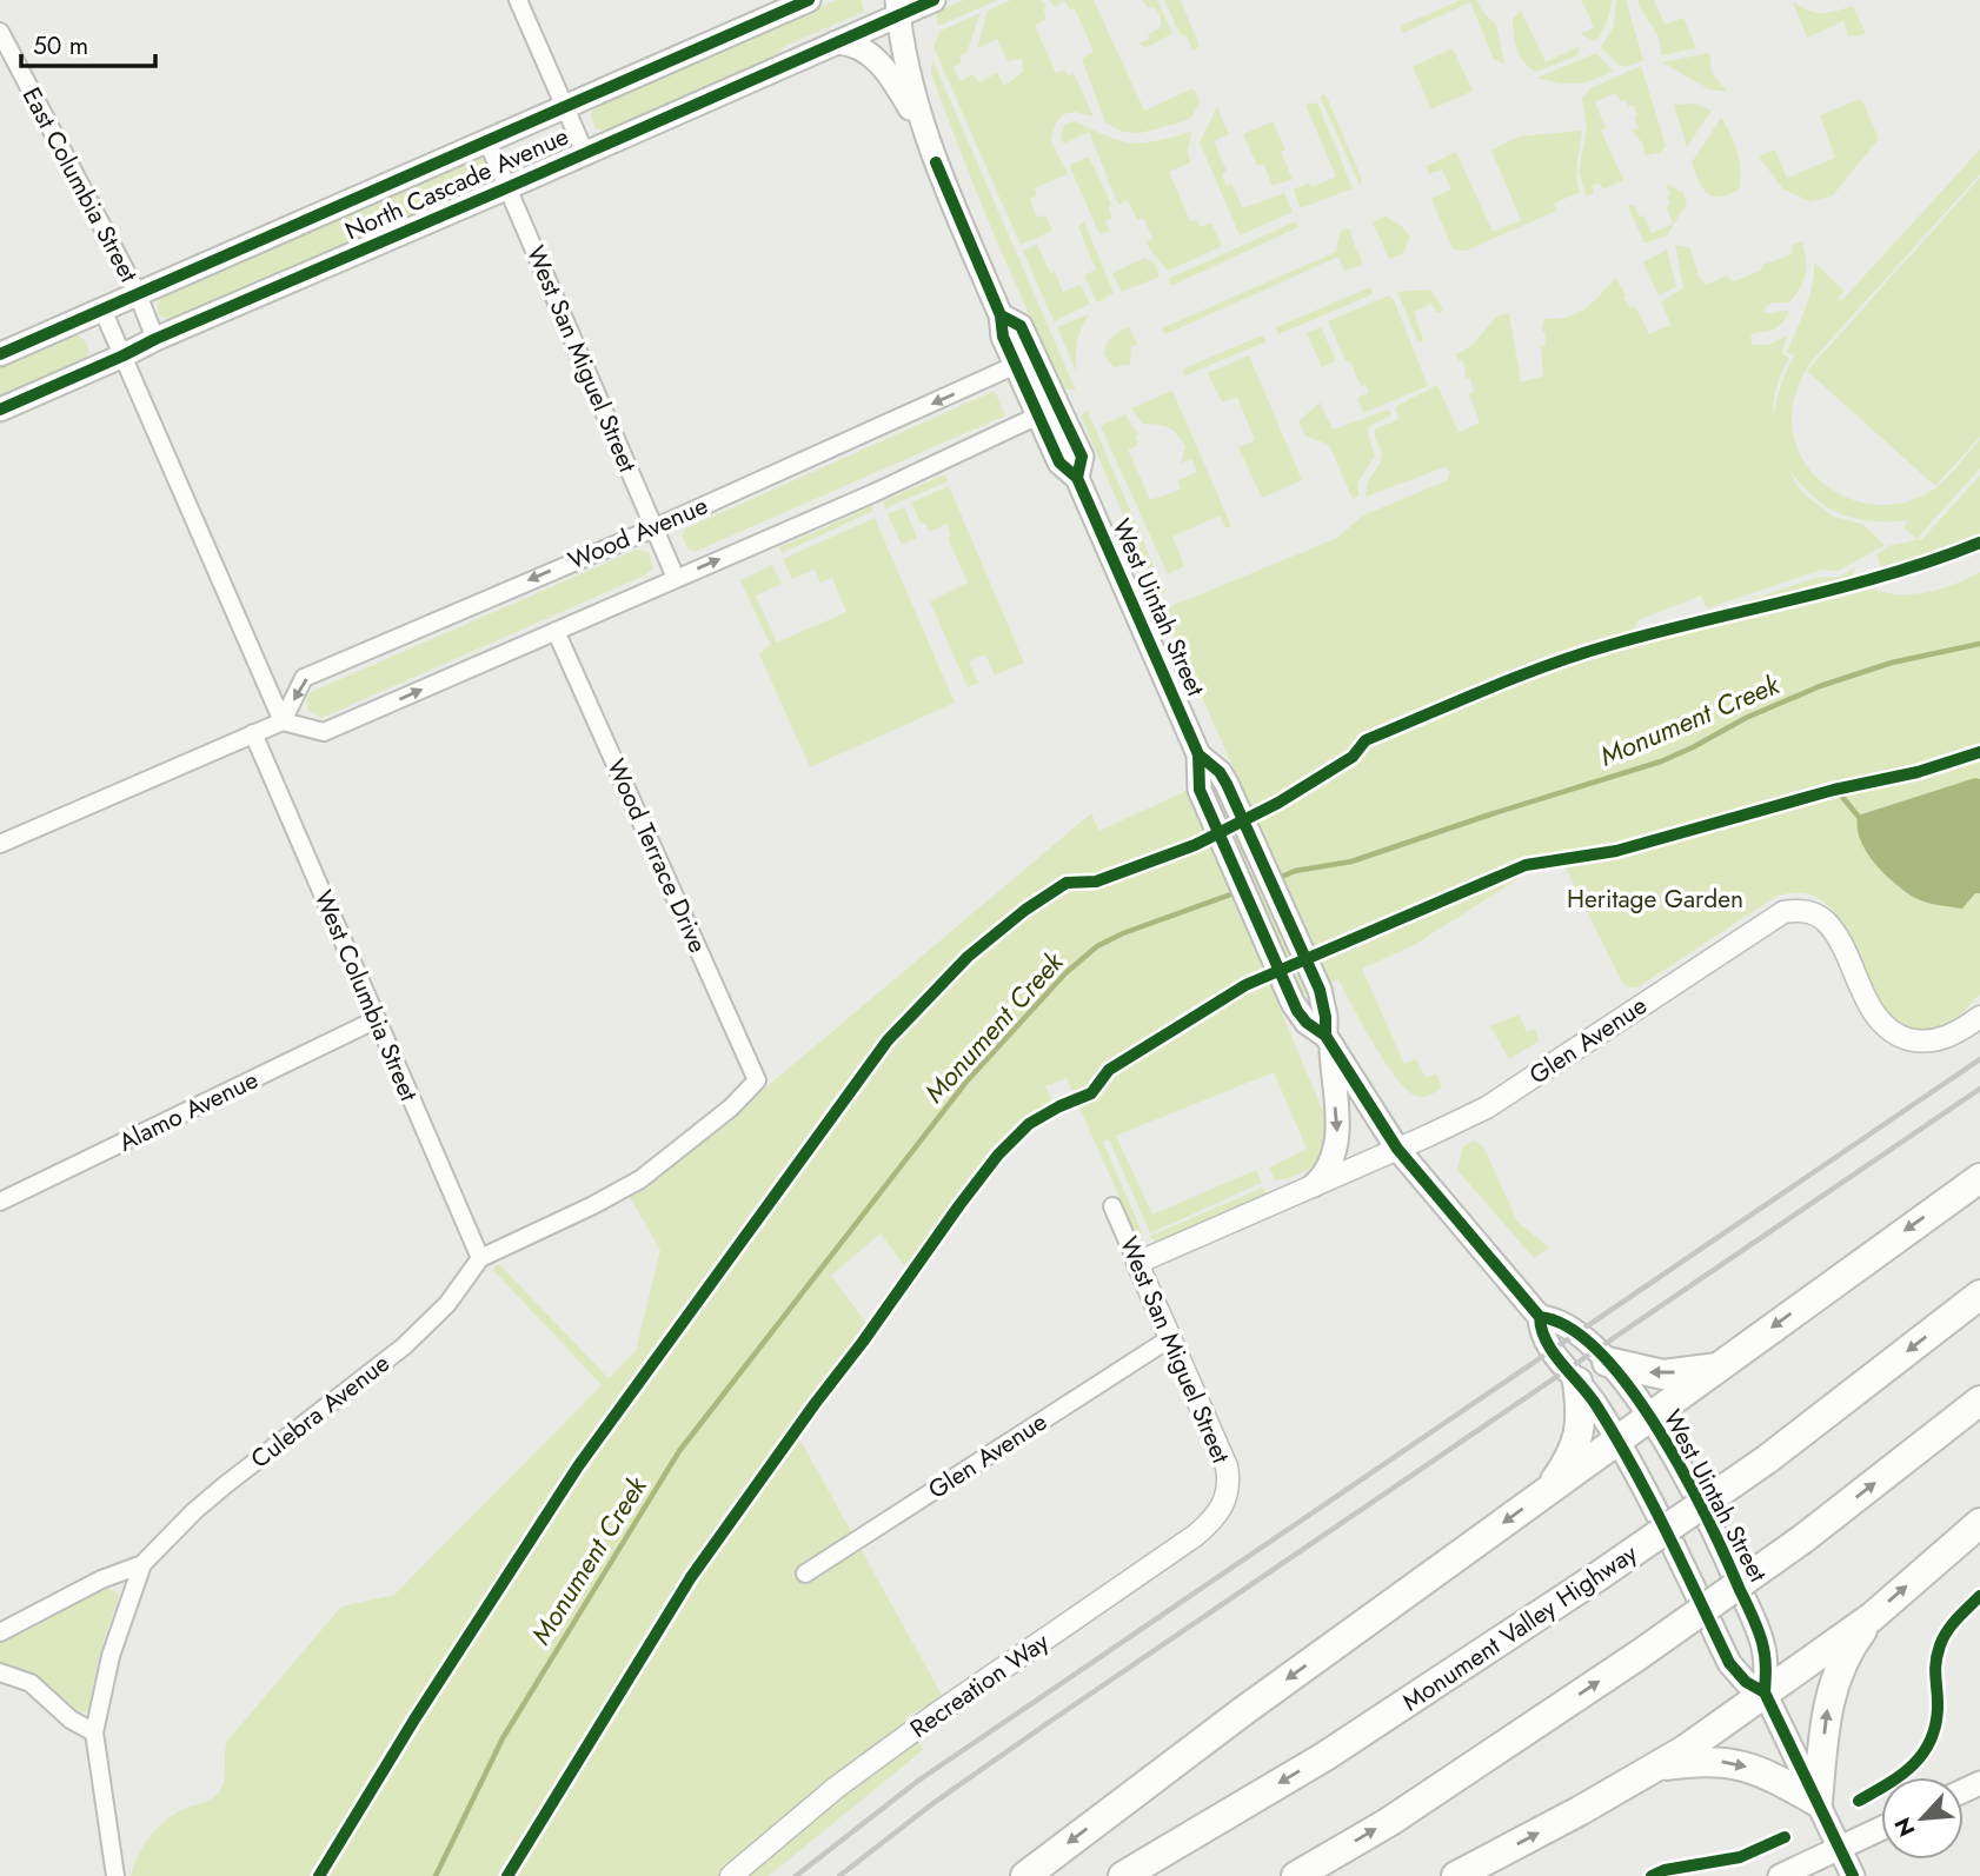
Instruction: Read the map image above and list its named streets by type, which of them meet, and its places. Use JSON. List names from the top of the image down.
{
  "streets": {
    "highway": ["Monument Valley Highway"],
    "main road": ["North Cascade Avenue", "West Uintah Street"],
    "street": [
      "East Columbia Street",
      "West San Miguel Street",
      "Wood Avenue",
      "Wood Terrace Drive",
      "West Columbia Street",
      "Glen Avenue",
      "Alamo Avenue",
      "Culebra Avenue",
      "Recreation Way"
    ]
  },
  "crossings": [
    ["North Cascade Avenue", "East Columbia Street"],
    ["North Cascade Avenue", "West San Miguel Street"],
    ["North Cascade Avenue", "West Uintah Street"],
    ["West San Miguel Street", "Wood Avenue"],
    ["West San Miguel Street", "Glen Avenue"],
    ["West San Miguel Street", "Recreation Way"],
    ["Wood Avenue", "West Uintah Street"],
    ["West Uintah Street", "Glen Avenue"],
    ["Wood Terrace Drive", "Culebra Avenue"],
    ["West Columbia Street", "Alamo Avenue"],
    ["West Columbia Street", "Culebra Avenue"]
  ],
  "water": ["Monument Creek"],
  "parks": ["Heritage Garden"],
  "scale_bar": "50 m",
  "north": "bottom left"
}
